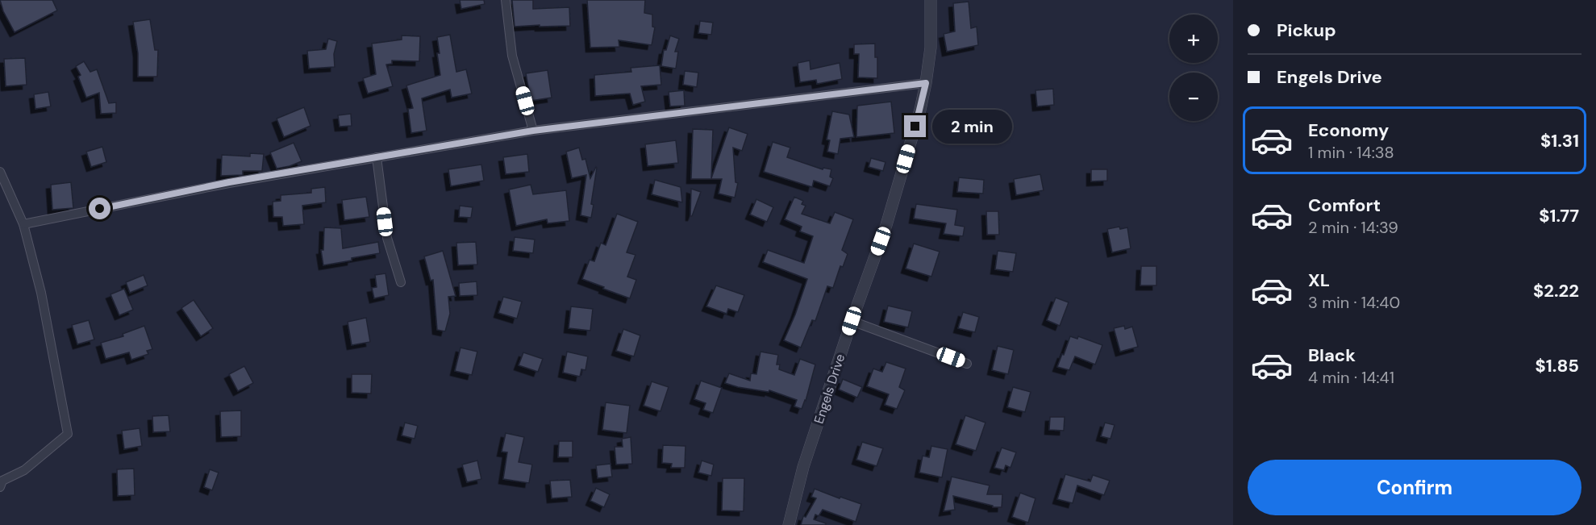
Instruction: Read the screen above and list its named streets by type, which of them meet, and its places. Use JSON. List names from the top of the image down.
{
  "streets": {
    "street": ["Engels Drive"]
  },
  "page": {
    "banner": ["Pickup", "Engels Drive"],
    "map_buttons": ["+", "−"],
    "list": [
      {
        "name": "Economy",
        "note": "1 min · 14:38",
        "value": "$1.31"
      },
      {
        "name": "Comfort",
        "note": "2 min · 14:39",
        "value": "$1.77"
      },
      {
        "name": "XL",
        "note": "3 min · 14:40",
        "value": "$2.22"
      },
      {
        "name": "Black",
        "note": "4 min · 14:41",
        "value": "$1.85"
      }
    ],
    "bubble": "2 min",
    "buttons": "Confirm"
  }
}
